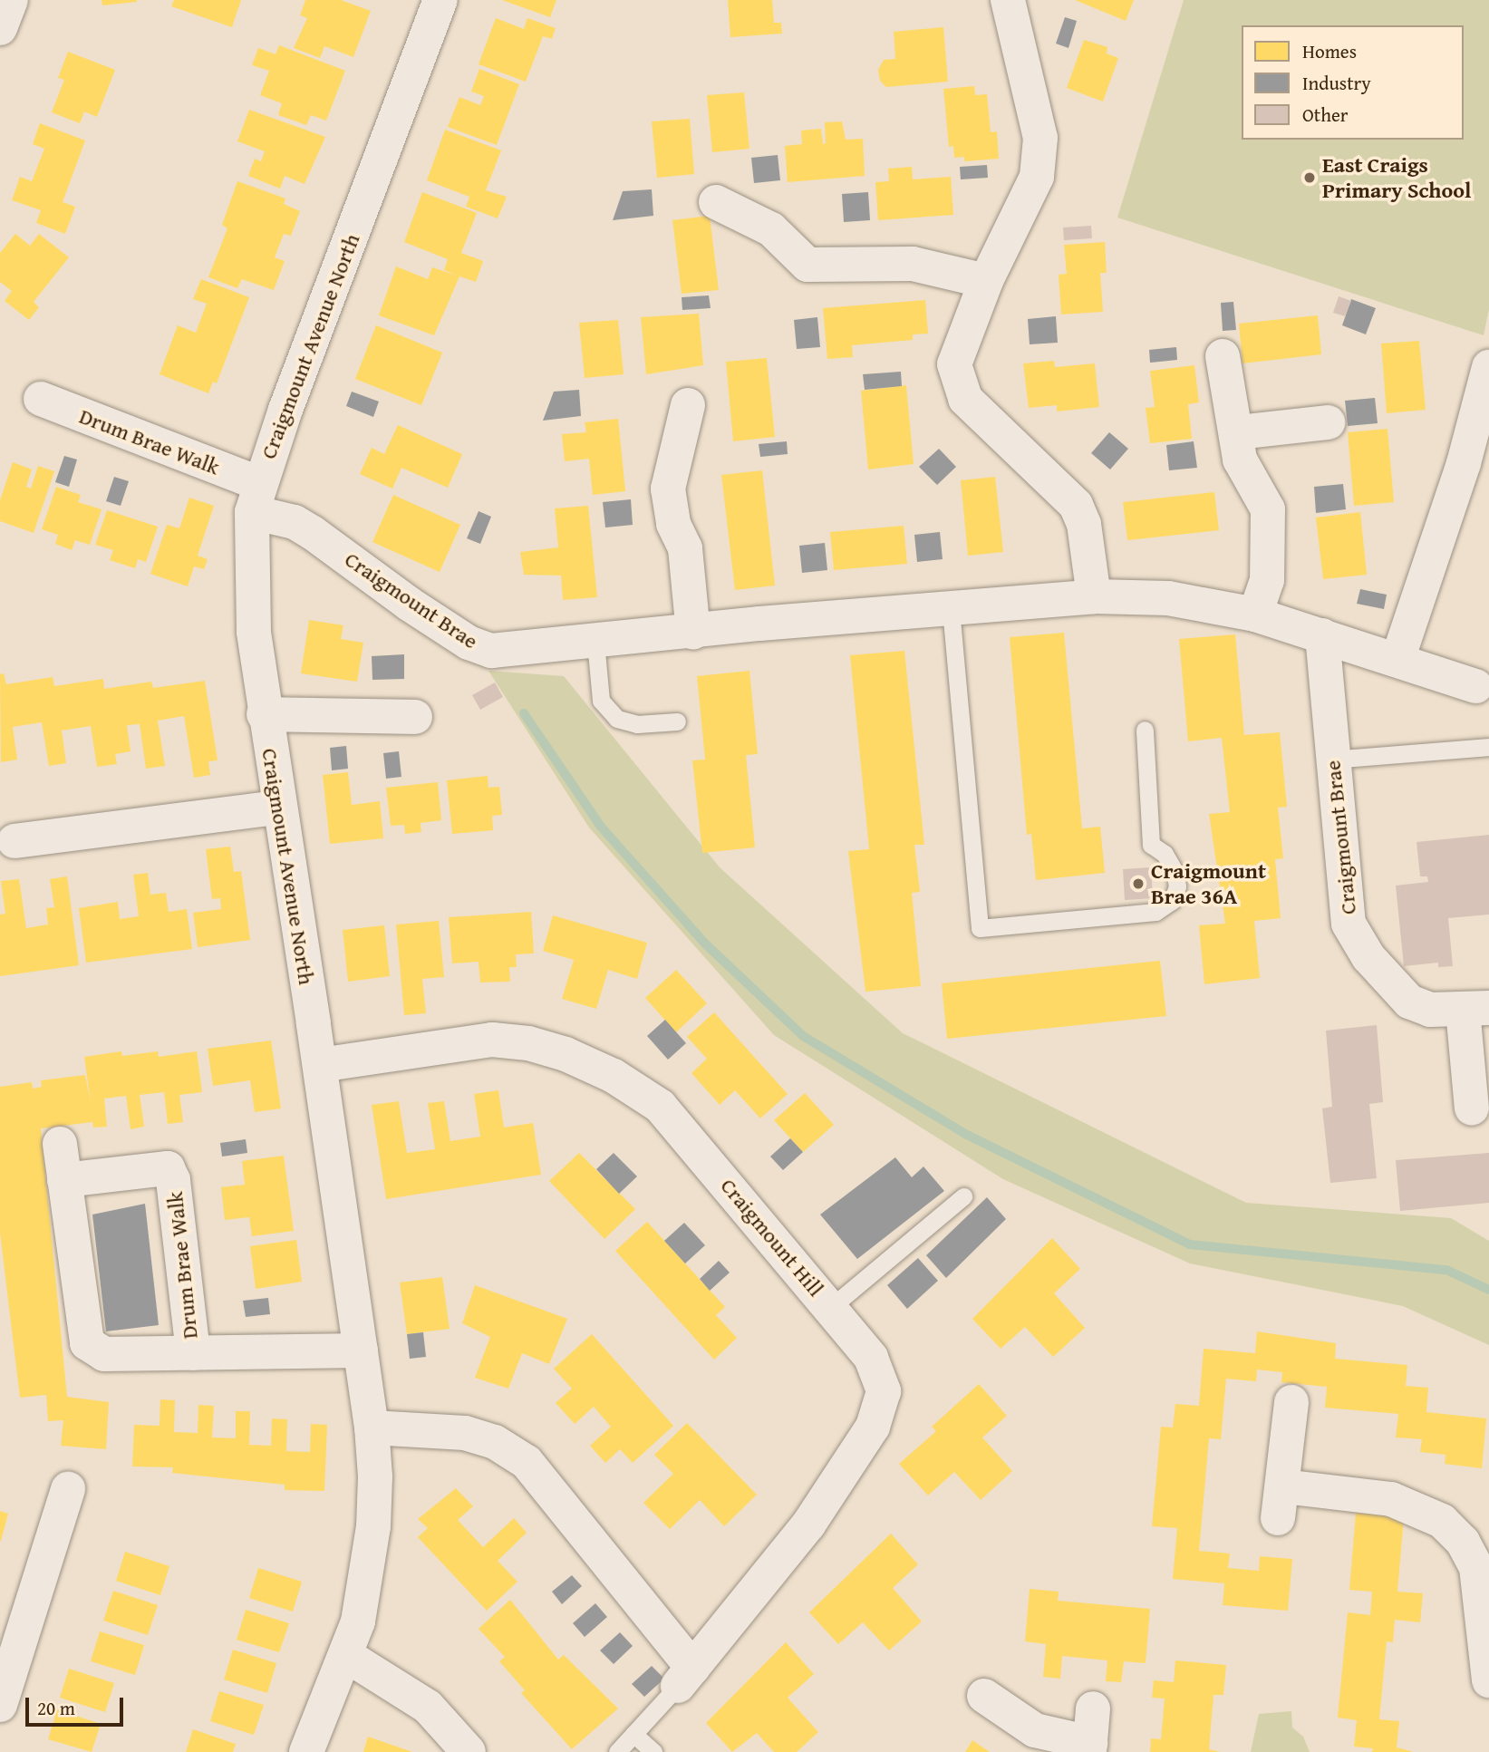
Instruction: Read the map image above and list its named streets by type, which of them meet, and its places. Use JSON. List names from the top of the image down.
{
  "streets": {
    "street": [
      "Craigmount Avenue North",
      "Drum Brae Walk",
      "Craigmount Brae",
      "Craigmount Hill"
    ]
  },
  "crossings": [
    ["Craigmount Avenue North", "Drum Brae Walk"],
    ["Craigmount Avenue North", "Craigmount Brae"],
    ["Craigmount Avenue North", "Craigmount Hill"],
    ["Drum Brae Walk", "Craigmount Brae"]
  ],
  "places": ["East Craigs Primary School", "Craigmount Brae 36A"],
  "legend": ["Homes", "Industry", "Other"],
  "scale_bar": "20 m"
}
